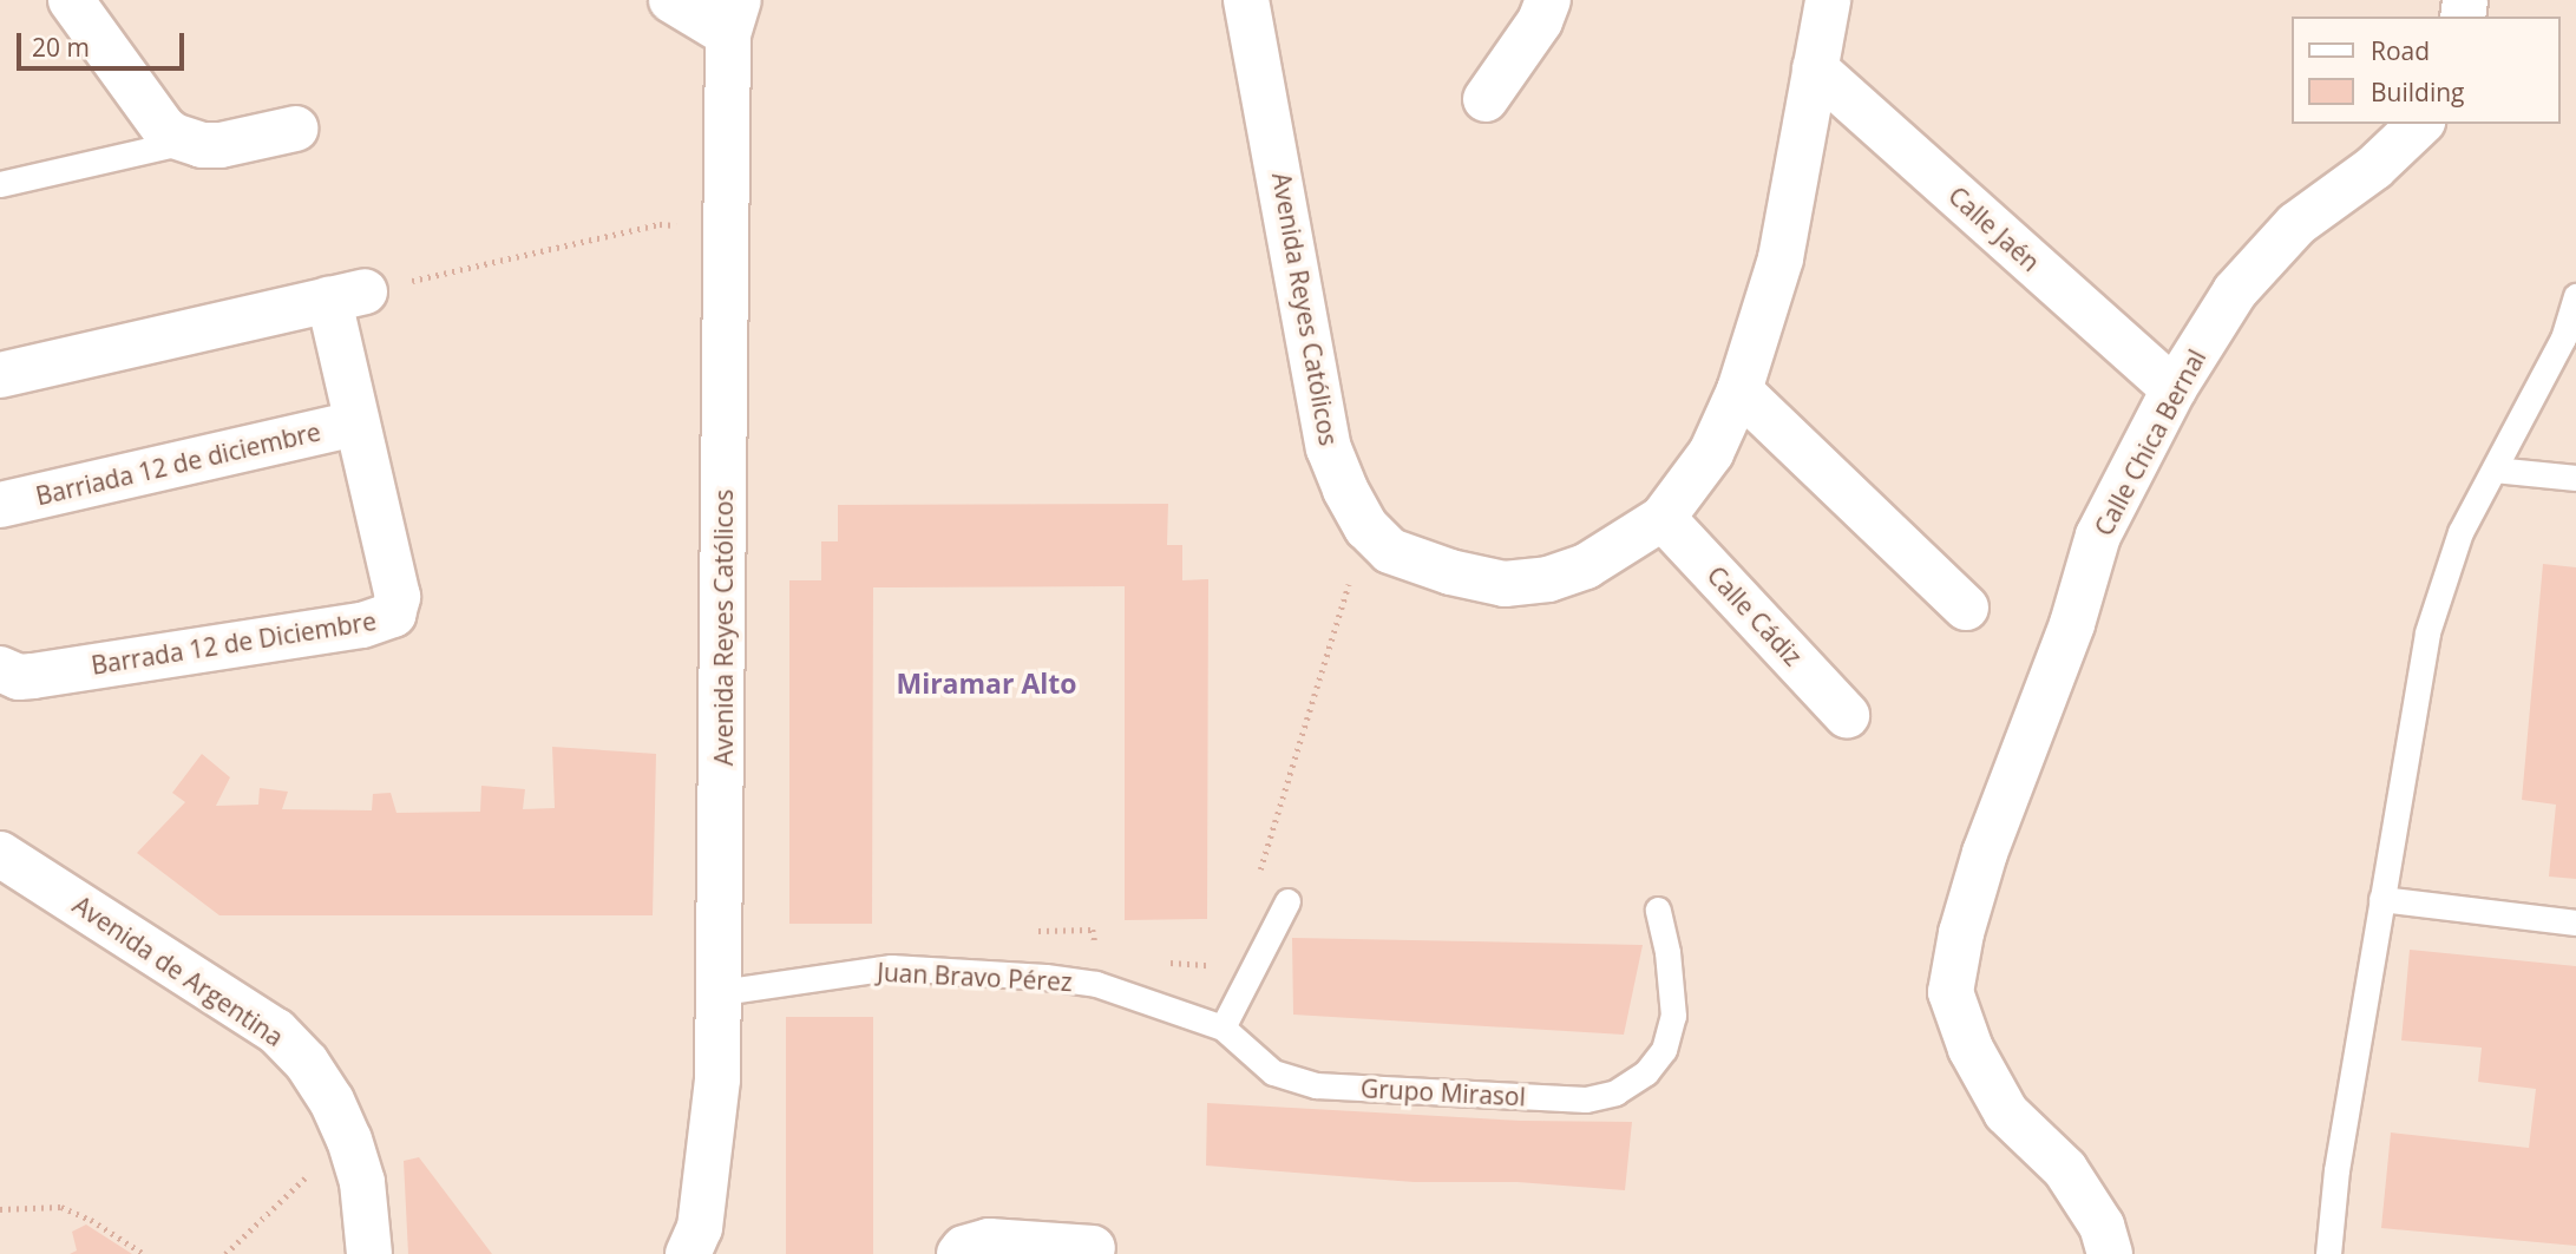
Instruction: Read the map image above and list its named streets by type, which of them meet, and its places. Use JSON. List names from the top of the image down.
{
  "streets": {
    "street": [
      "Calle Jaén",
      "Avenida Reyes Católicos",
      "Calle Chica Bernal",
      "Barriada 12 de diciembre",
      "Calle Cádiz",
      "Barrada 12 de Diciembre",
      "Avenida de Argentina"
    ],
    "lane": ["Juan Bravo Pérez", "Grupo Mirasol"]
  },
  "crossings": [
    ["Calle Jaén", "Avenida Reyes Católicos"],
    ["Calle Jaén", "Calle Chica Bernal"],
    ["Avenida Reyes Católicos", "Calle Cádiz"],
    ["Avenida Reyes Católicos", "Juan Bravo Pérez"],
    ["Barriada 12 de diciembre", "Barrada 12 de Diciembre"],
    ["Juan Bravo Pérez", "Grupo Mirasol"]
  ],
  "districts": ["Miramar Alto"],
  "legend": ["Road", "Building"],
  "scale_bar": "20 m"
}
